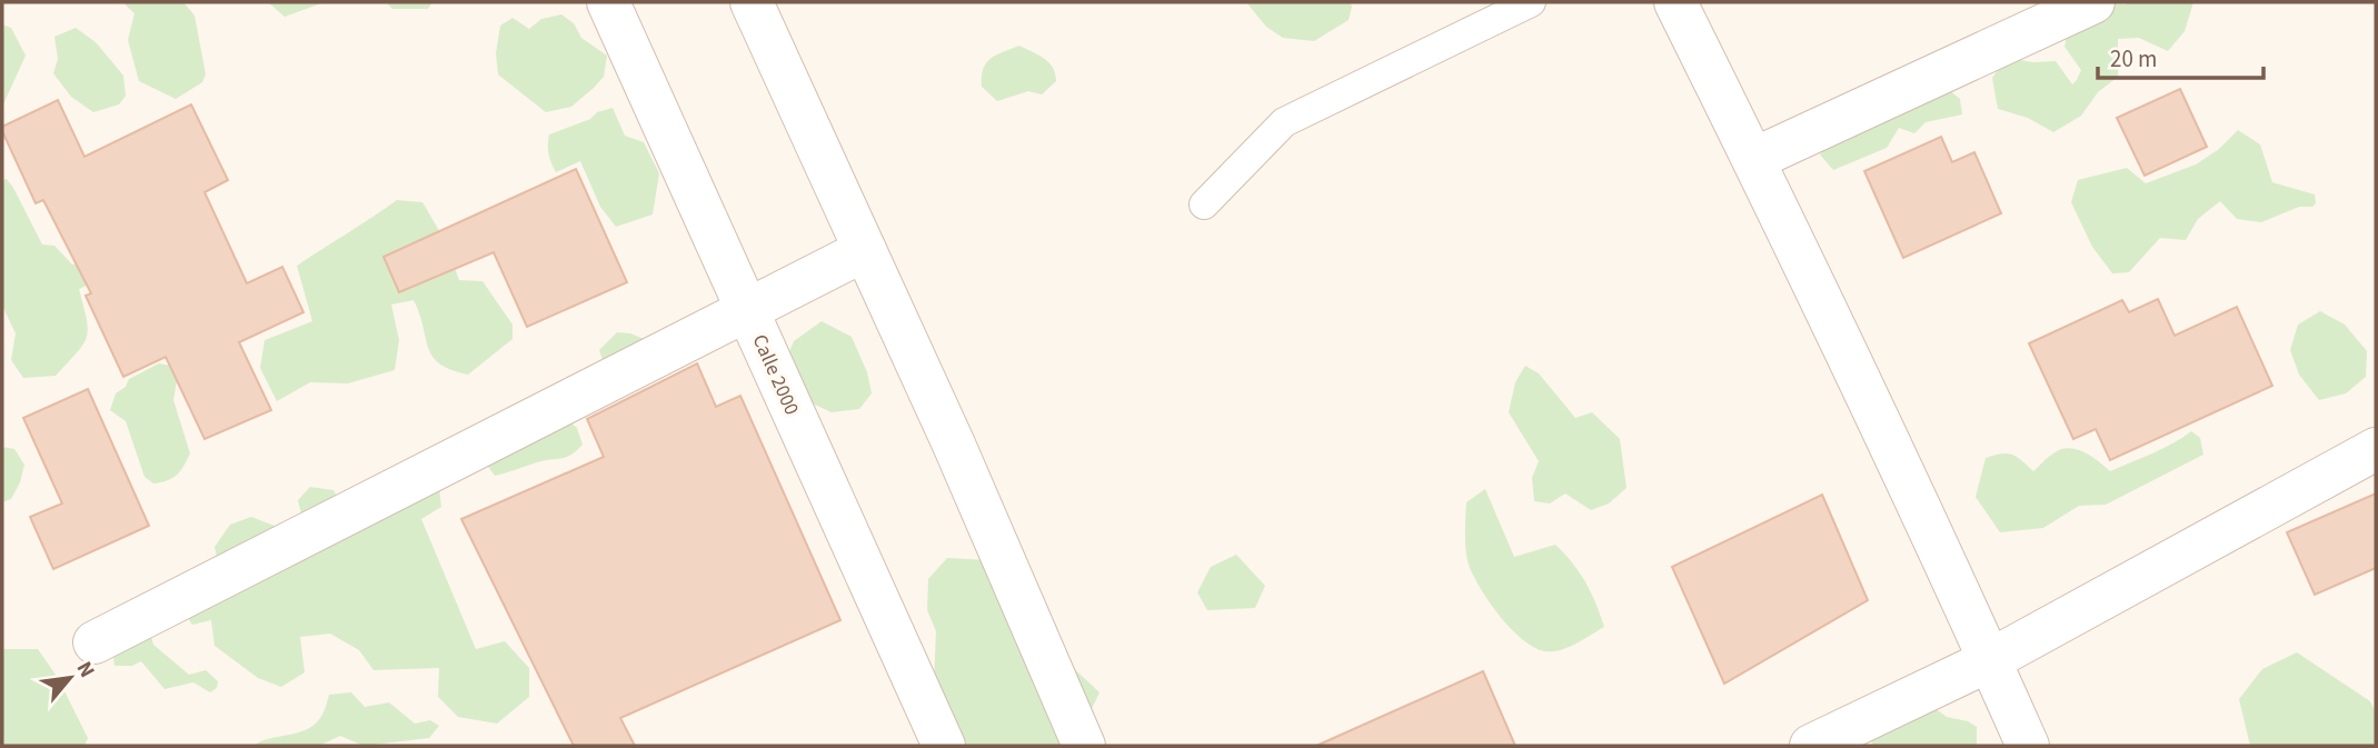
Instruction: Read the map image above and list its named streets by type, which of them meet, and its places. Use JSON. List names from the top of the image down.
{
  "streets": {
    "street": ["Calle 2000"]
  },
  "scale_bar": "20 m",
  "north": "top right"
}
